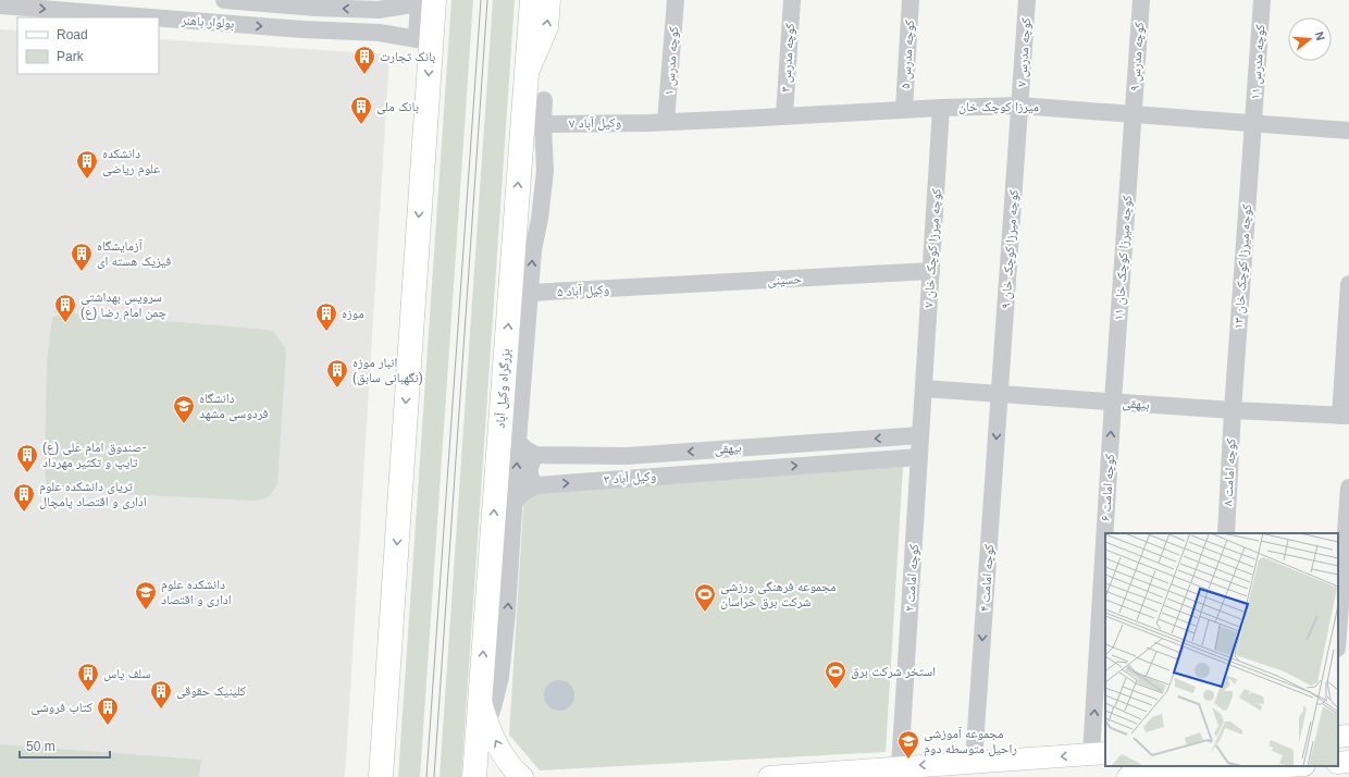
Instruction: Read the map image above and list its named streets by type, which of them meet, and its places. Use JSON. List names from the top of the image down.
{
  "streets": {
    "highway": ["بزرگراه وکیل آباد"],
    "street": [
      "بولوار باهنر",
      "کوچه مدرس ۷",
      "کوچه مدرس ۵",
      "کوچه مدرس ۹",
      "کوچه مدرس ۳",
      "کوچه مدرس ۱",
      "کوچه مدرس ۱۱",
      "میرزا کوچک خان",
      "۷ وکیل آباد",
      "کوچه میرزا کوچک خان ۷",
      "کوچه میرزا کوچک خان ۹",
      "کوچه میرزا کوچک خان ۱۱",
      "کوچه میرزا کوچک خان ۱۳",
      "حسینی",
      "وکیل آباد ۵",
      "بیهقی",
      "کوچه امامت ۸",
      "۳ وکیل آباد",
      "کوچه امامت ۶",
      "کوچه امامت ۲",
      "کوچه امامت ۴"
    ]
  },
  "crossings": [
    ["کوچه مدرس ۷", "میرزا کوچک خان"],
    ["کوچه مدرس ۷", "کوچه میرزا کوچک خان ۹"],
    ["کوچه مدرس ۵", "میرزا کوچک خان"],
    ["کوچه مدرس ۹", "میرزا کوچک خان"],
    ["کوچه مدرس ۹", "کوچه میرزا کوچک خان ۱۱"],
    ["کوچه مدرس ۳", "میرزا کوچک خان"],
    ["کوچه مدرس ۱", "میرزا کوچک خان"],
    ["کوچه مدرس ۱۱", "میرزا کوچک خان"],
    ["کوچه مدرس ۱۱", "کوچه میرزا کوچک خان ۱۳"],
    ["میرزا کوچک خان", "۷ وکیل آباد"],
    ["میرزا کوچک خان", "کوچه میرزا کوچک خان ۷"],
    ["میرزا کوچک خان", "کوچه میرزا کوچک خان ۹"],
    ["میرزا کوچک خان", "کوچه میرزا کوچک خان ۱۱"],
    ["میرزا کوچک خان", "کوچه میرزا کوچک خان ۱۳"],
    ["کوچه میرزا کوچک خان ۷", "حسینی"],
    ["کوچه میرزا کوچک خان ۷", "بیهقی"],
    ["کوچه میرزا کوچک خان ۷", "کوچه امامت ۲"],
    ["کوچه میرزا کوچک خان ۹", "بیهقی"],
    ["کوچه میرزا کوچک خان ۹", "کوچه امامت ۴"],
    ["کوچه میرزا کوچک خان ۱۱", "بیهقی"],
    ["کوچه میرزا کوچک خان ۱۱", "کوچه امامت ۶"],
    ["کوچه میرزا کوچک خان ۱۳", "بیهقی"],
    ["کوچه میرزا کوچک خان ۱۳", "کوچه امامت ۸"],
    ["حسینی", "وکیل آباد ۵"],
    ["بیهقی", "کوچه امامت ۸"],
    ["بیهقی", "۳ وکیل آباد"],
    ["بیهقی", "کوچه امامت ۶"],
    ["بیهقی", "کوچه امامت ۲"],
    ["بیهقی", "کوچه امامت ۴"]
  ],
  "one_way": ["۳ وکیل آباد", "کوچه امامت ۶", "کوچه امامت ۴"],
  "places": {
    "building": [
      "بانک تجارت",
      "بانک ملی",
      "دانشکده علوم ریاضی",
      "آزمایشگاه فیزیک هسته ای",
      "سرویس بهداشتی چمن امام رضا (ع)",
      "موزه",
      "انبار موزه (نگهبانی سابق)",
      "صندوق امام علی (ع)- تایپ و تکثیر مهرداد",
      "تریای دانشکده علوم اداری و اقتصاد پامچال",
      "سلف یاس",
      "کلینیک حقوقی",
      "کتاب فروشی"
    ],
    "school or university": ["دانشگاه فردوسی مشهد", "دانشکده علوم اداری و اقتصاد", "مجموعه آموزشی راحیل متوسطه دوم"],
    "sports": ["مجموعه فرهنگی ورزشی شرکت برق خراسان", "استخر شرکت برق"]
  },
  "legend": ["Road", "Park"],
  "scale_bar": "50 m",
  "north": "right"
}
